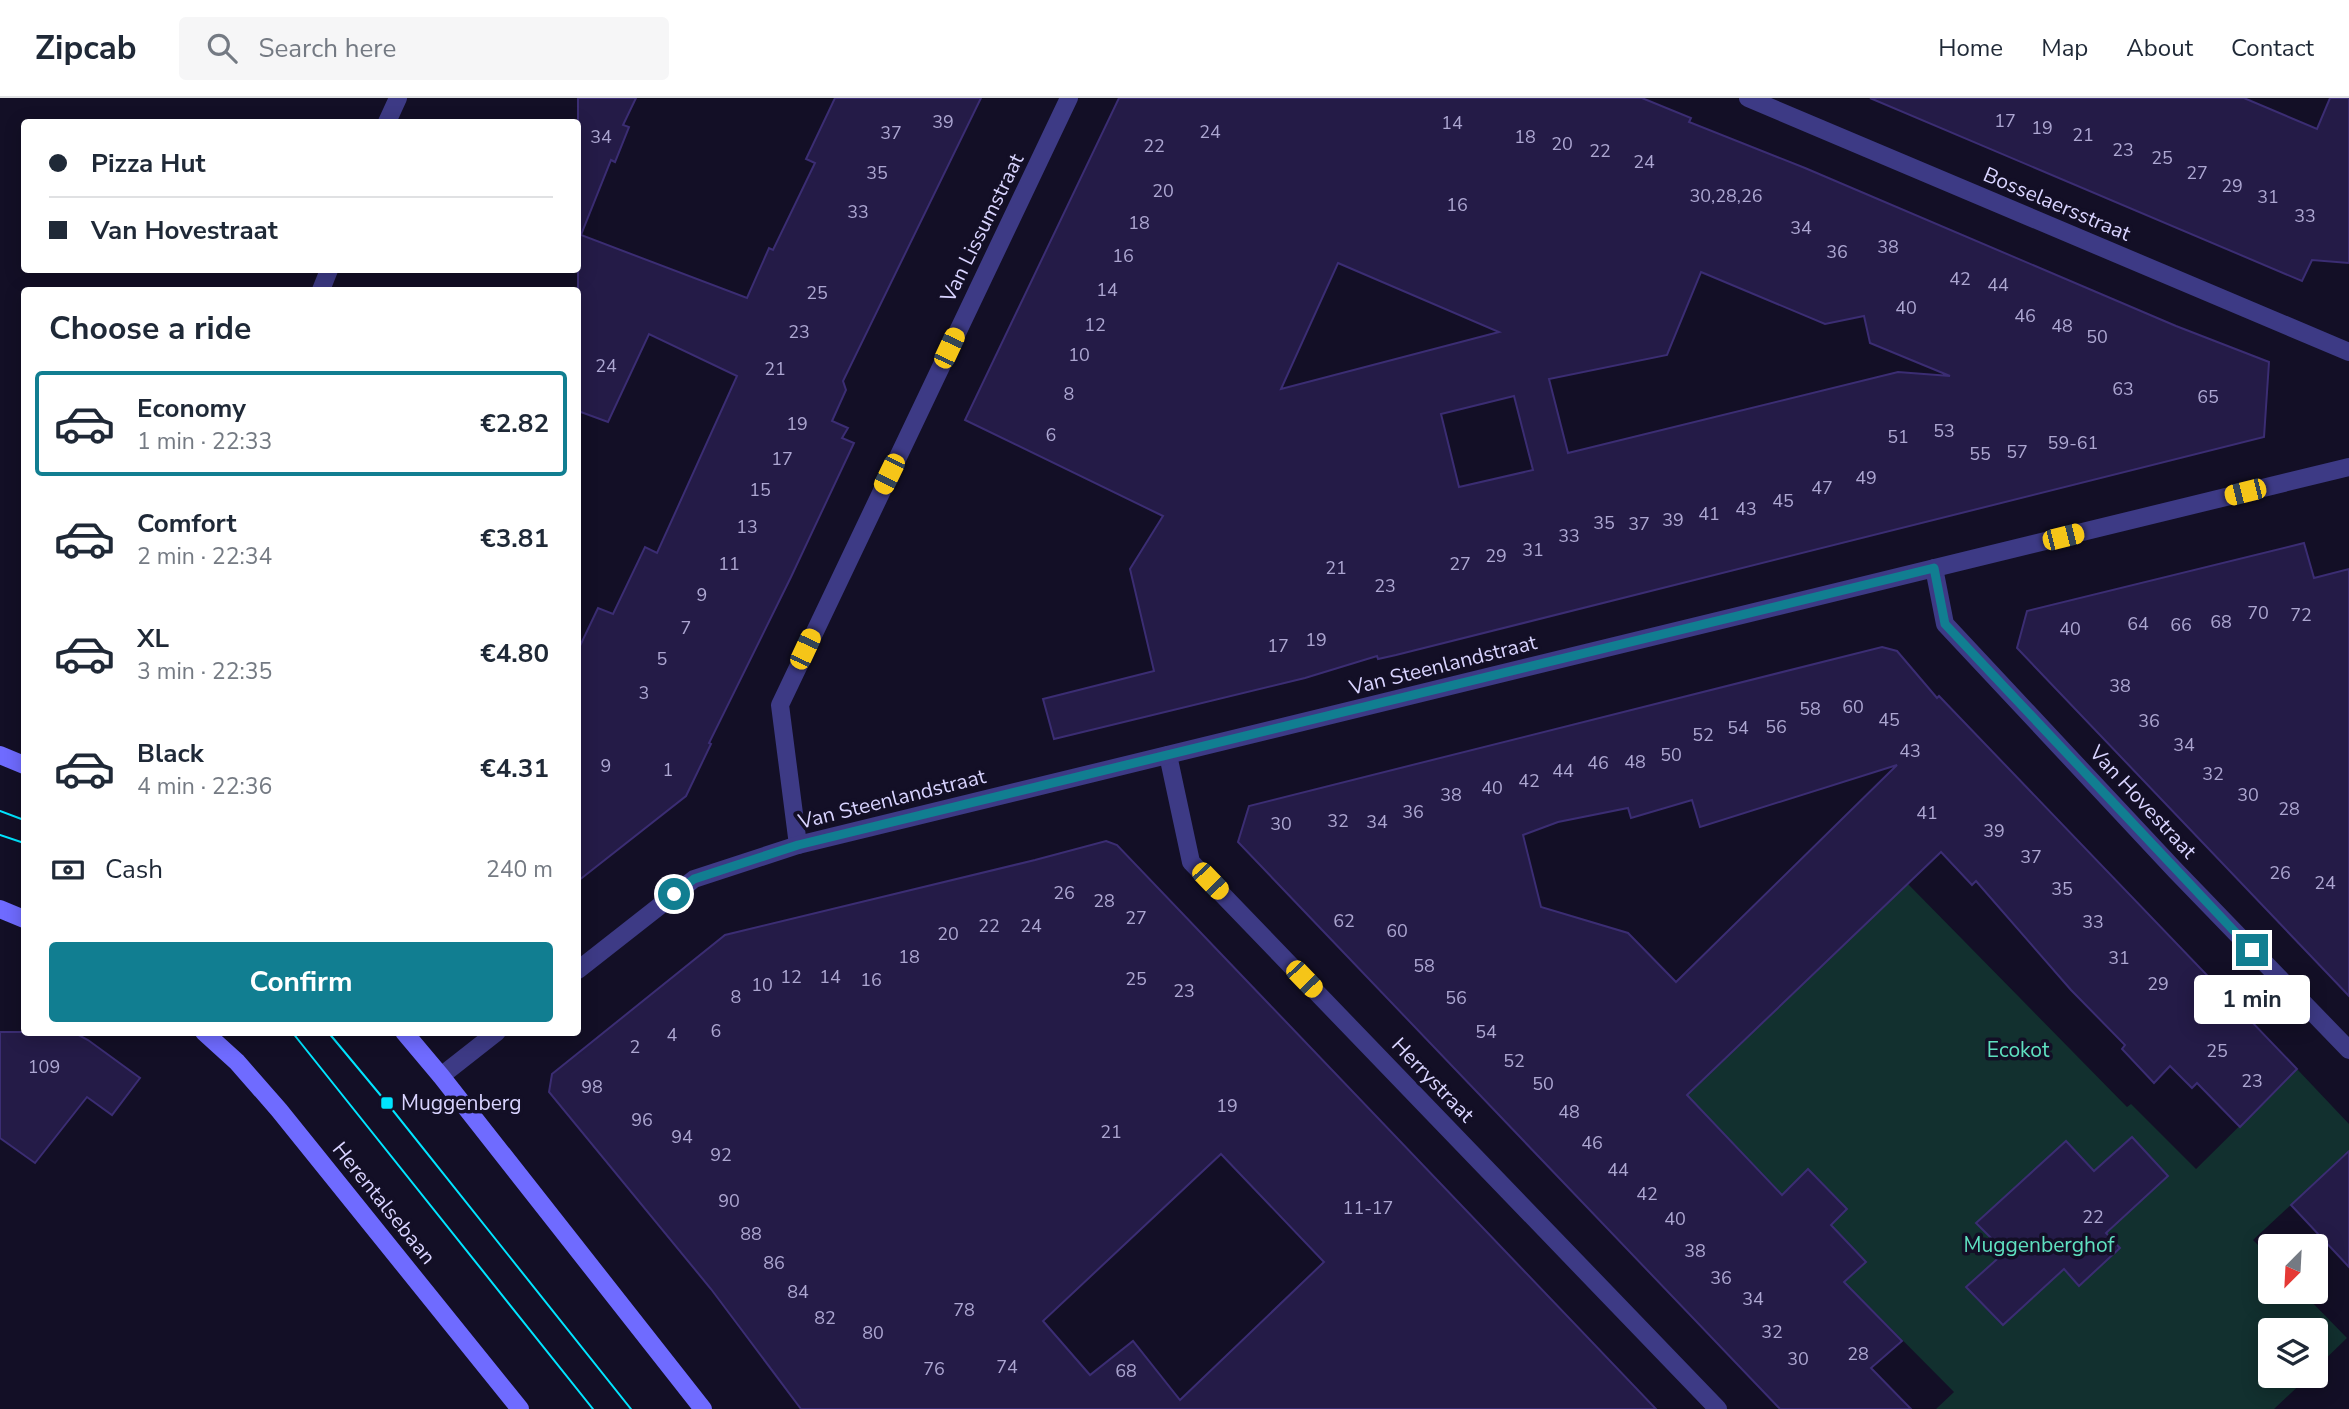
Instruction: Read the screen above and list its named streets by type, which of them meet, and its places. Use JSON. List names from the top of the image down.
{
  "streets": {
    "main road": ["Herentalsebaan"],
    "street": [
      "Bosselaersstraat",
      "Van Lissumstraat",
      "Van Steenlandstraat",
      "Van Hovestraat",
      "Herrystraat"
    ]
  },
  "crossings": [
    ["Van Lissumstraat", "Van Steenlandstraat"],
    ["Van Steenlandstraat", "Van Hovestraat"],
    ["Van Steenlandstraat", "Herrystraat"]
  ],
  "parks": ["Ecokot", "Muggenberghof"],
  "places": {
    "transit": ["Muggenberg"]
  },
  "house_numbers": [
    "17",
    "39",
    "14",
    "19",
    "24",
    "37",
    "21",
    "34",
    "18",
    "20",
    "22",
    "23",
    "22",
    "25",
    "24",
    "35",
    "27",
    "29",
    "20",
    "30,28,26",
    "31",
    "16",
    "33",
    "33",
    "18",
    "34",
    "38",
    "36",
    "16",
    "42",
    "44",
    "14",
    "25",
    "40",
    "46",
    "12",
    "48",
    "23",
    "50",
    "10",
    "24",
    "21",
    "63",
    "8",
    "65",
    "19",
    "53",
    "6",
    "51",
    "59-61",
    "57",
    "55",
    "17",
    "49",
    "47",
    "15",
    "45",
    "43",
    "41",
    "39",
    "35",
    "37",
    "13",
    "33",
    "31",
    "29",
    "11",
    "27",
    "21",
    "23",
    "9",
    "70",
    "72",
    "68",
    "64",
    "66",
    "7",
    "40",
    "19",
    "17",
    "5",
    "38",
    "3",
    "60",
    "58",
    "45",
    "36",
    "56",
    "54",
    "52",
    "34",
    "43",
    "50",
    "48",
    "46",
    "9",
    "1",
    "44",
    "32",
    "42",
    "40",
    "38",
    "30",
    "28",
    "36",
    "41",
    "32",
    "34",
    "30",
    "39",
    "37",
    "26",
    "24",
    "35",
    "26",
    "28",
    "27",
    "62",
    "33",
    "22",
    "24",
    "60",
    "20",
    "18",
    "31",
    "58",
    "12",
    "14",
    "25",
    "16",
    "29",
    "10",
    "23",
    "8",
    "56",
    "6",
    "54",
    "4",
    "2",
    "25",
    "52",
    "109",
    "23",
    "50",
    "98",
    "19",
    "48",
    "96",
    "21",
    "94",
    "46",
    "92",
    "44",
    "42",
    "90",
    "11-17",
    "22",
    "40",
    "88",
    "38",
    "86",
    "36",
    "84",
    "34",
    "78",
    "82",
    "32",
    "80",
    "28",
    "30",
    "74",
    "76",
    "68"
  ],
  "north": "bottom left",
  "page": {
    "header": "Zipcab",
    "search": "Search here",
    "nav": [
      "Home",
      "Map",
      "About",
      "Contact"
    ],
    "banner": ["Pizza Hut", "Van Hovestraat"],
    "heading": "Choose a ride",
    "list": [
      {
        "name": "Economy",
        "note": "1 min · 22:33",
        "value": "€2.82"
      },
      {
        "name": "Comfort",
        "note": "2 min · 22:34",
        "value": "€3.81"
      },
      {
        "name": "XL",
        "note": "3 min · 22:35",
        "value": "€4.80"
      },
      {
        "name": "Black",
        "note": "4 min · 22:36",
        "value": "€4.31"
      }
    ],
    "pay": ["Cash", "240 m"],
    "buttons": "Confirm",
    "bubble": "1 min"
  }
}
